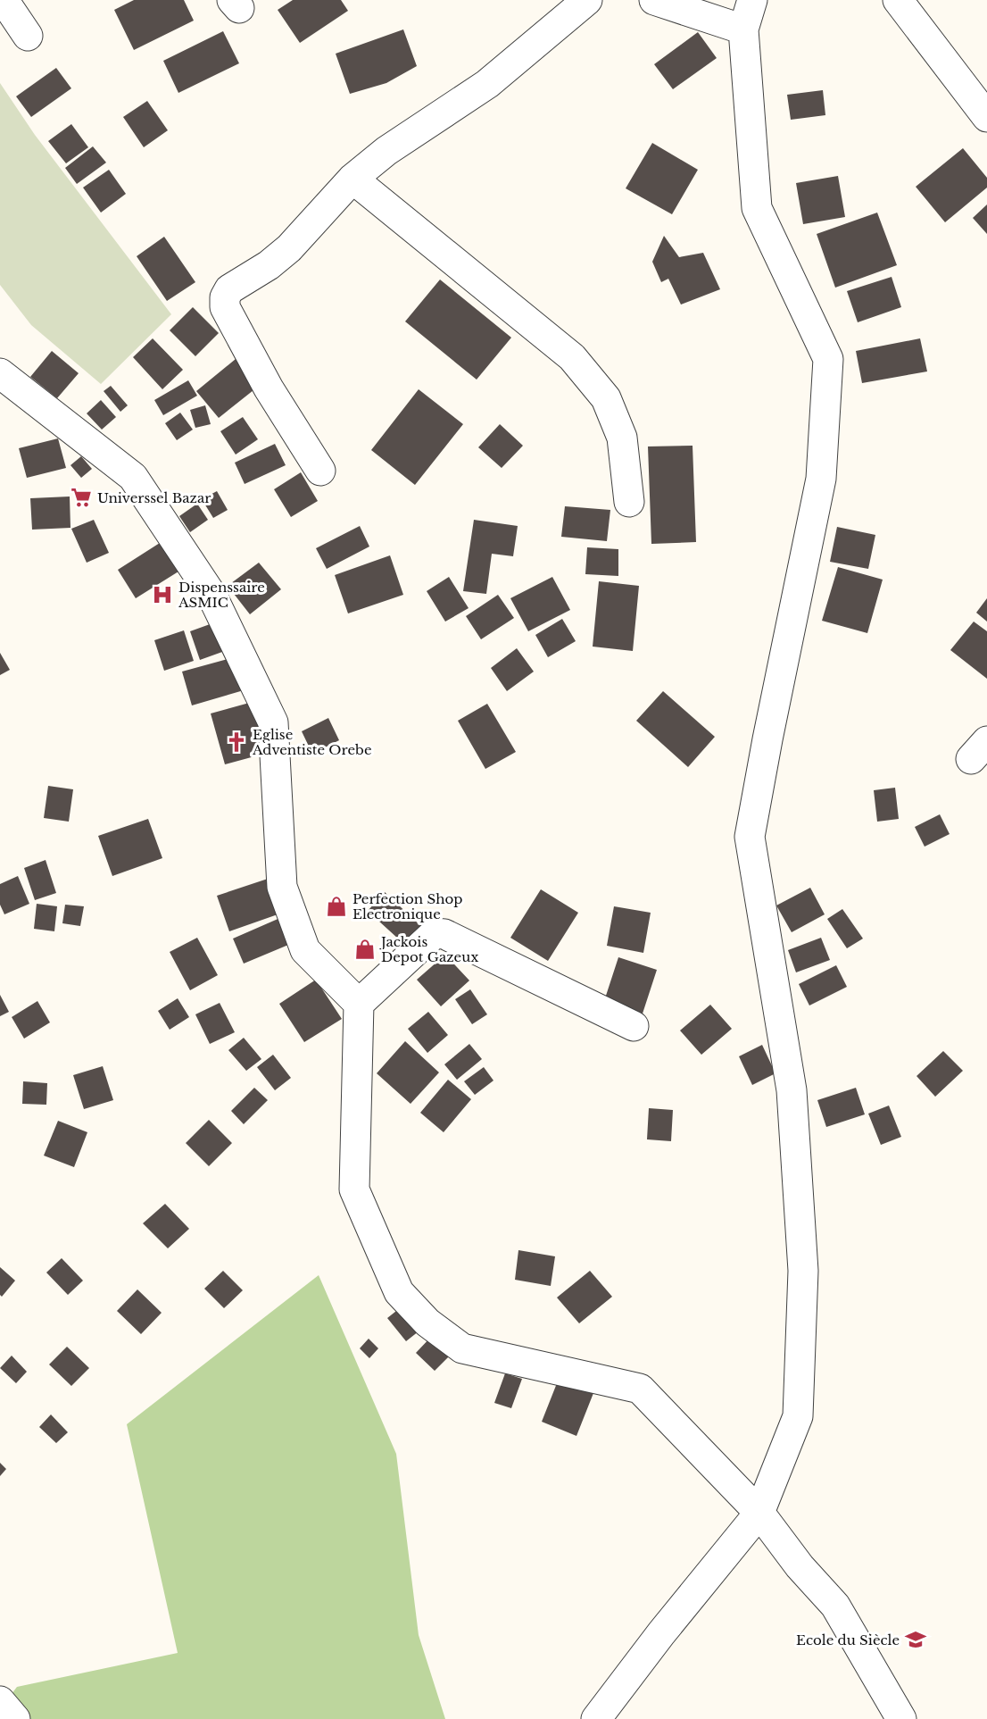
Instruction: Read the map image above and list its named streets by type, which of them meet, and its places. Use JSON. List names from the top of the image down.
{
  "places": {
    "supermarket": ["Universsel Bazar"],
    "hospital": ["Dispenssaire ASMIC"],
    "church": ["Eglise Adventiste Orebe"],
    "shop": ["Perfection Shop Electronique", "Jackois Depot Gazeux"],
    "school or university": ["Ecole du Siècle"]
  }
}
